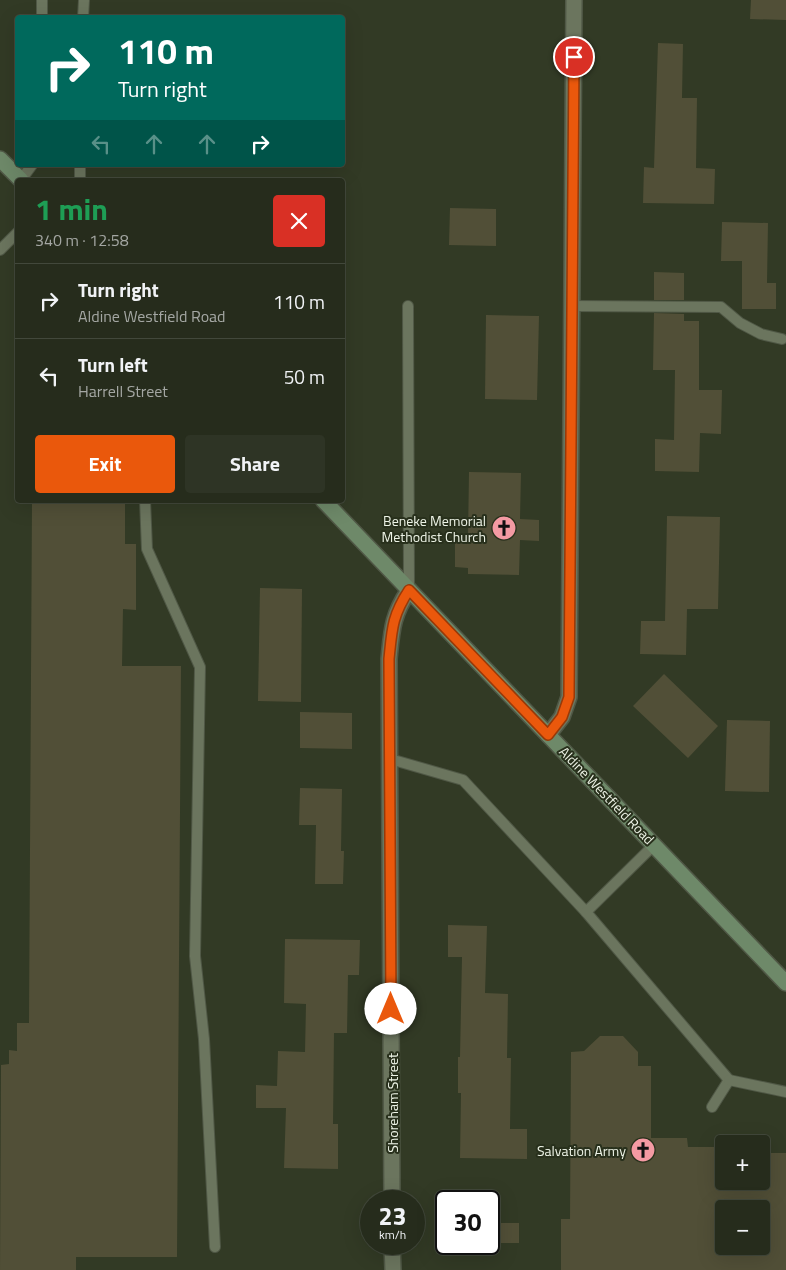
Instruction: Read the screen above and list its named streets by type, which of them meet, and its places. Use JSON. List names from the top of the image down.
{
  "streets": {
    "main road": ["Aldine Westfield Road"],
    "street": ["Shoreham Street"]
  },
  "crossings": [
    ["Aldine Westfield Road", "Shoreham Street"]
  ],
  "places": {
    "church": ["Beneke Memorial Methodist Church", "Salvation Army"]
  },
  "page": {
    "turn": ["110 m", "Turn right"],
    "heading": ["1 min", "340 m · 12:58"],
    "list": [
      {
        "name": "Turn right",
        "note": "Aldine Westfield Road",
        "value": "110 m"
      },
      {
        "name": "Turn left",
        "note": "Harrell Street",
        "value": "50 m"
      }
    ],
    "buttons": ["Exit", "Share"],
    "map_buttons": ["+", "−"],
    "speed": "23 km/h",
    "limit": "30"
  }
}
